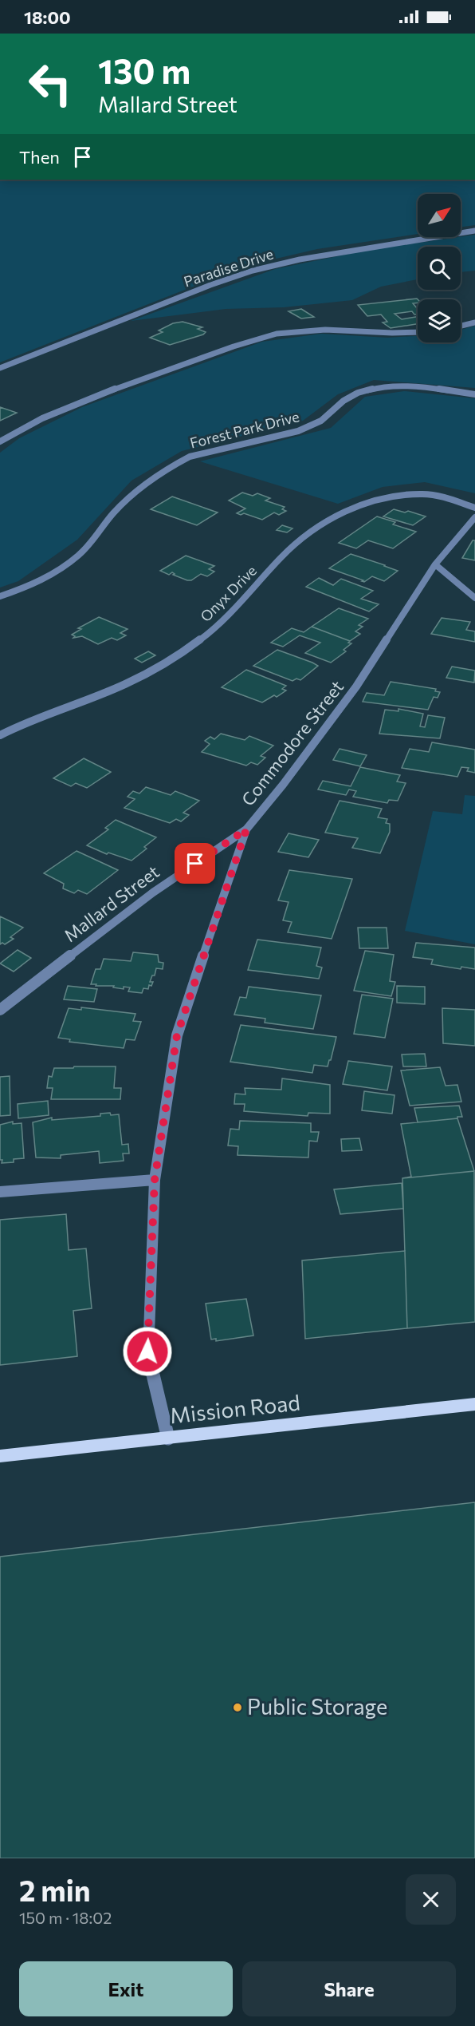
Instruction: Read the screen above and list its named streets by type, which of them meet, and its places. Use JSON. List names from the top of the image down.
{
  "streets": {
    "main road": ["Mission Road"],
    "street": [
      "Paradise Drive",
      "Forest Park Drive",
      "Onyx Drive",
      "Commodore Street",
      "Mallard Street"
    ]
  },
  "crossings": [
    ["Commodore Street", "Mallard Street"],
    ["Commodore Street", "Mission Road"]
  ],
  "places": ["Public Storage"],
  "north": "top right",
  "page": {
    "status": "18:00",
    "turn": ["130 m", "Mallard Street"],
    "then": "Then",
    "heading": ["2 min", "150 m · 18:02"],
    "buttons": ["Exit", "Share"]
  }
}
